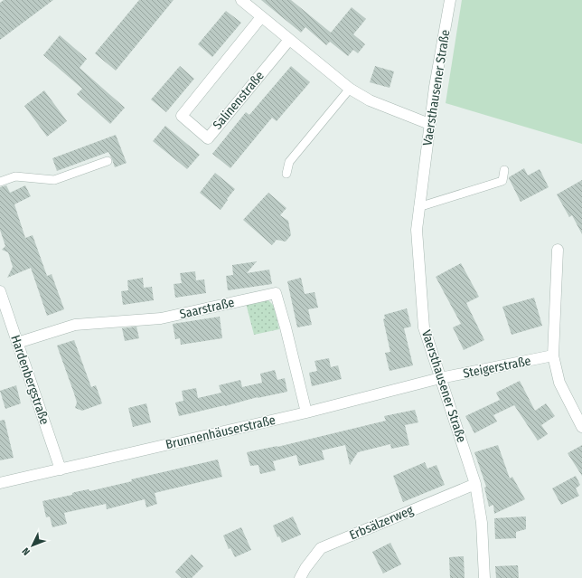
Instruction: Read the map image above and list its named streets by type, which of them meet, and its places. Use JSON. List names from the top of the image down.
{
  "streets": {
    "street": [
      "Vaersthausener Straße",
      "Salinenstraße",
      "Saarstraße",
      "Steigerstraße",
      "Hardenbergstraße",
      "Brunnenhäuserstraße",
      "Erbsälzerweg"
    ]
  },
  "crossings": [
    ["Vaersthausener Straße", "Steigerstraße"],
    ["Vaersthausener Straße", "Brunnenhäuserstraße"],
    ["Vaersthausener Straße", "Erbsälzerweg"],
    ["Saarstraße", "Hardenbergstraße"],
    ["Saarstraße", "Brunnenhäuserstraße"],
    ["Steigerstraße", "Brunnenhäuserstraße"],
    ["Hardenbergstraße", "Brunnenhäuserstraße"]
  ],
  "north": "bottom left"
}
